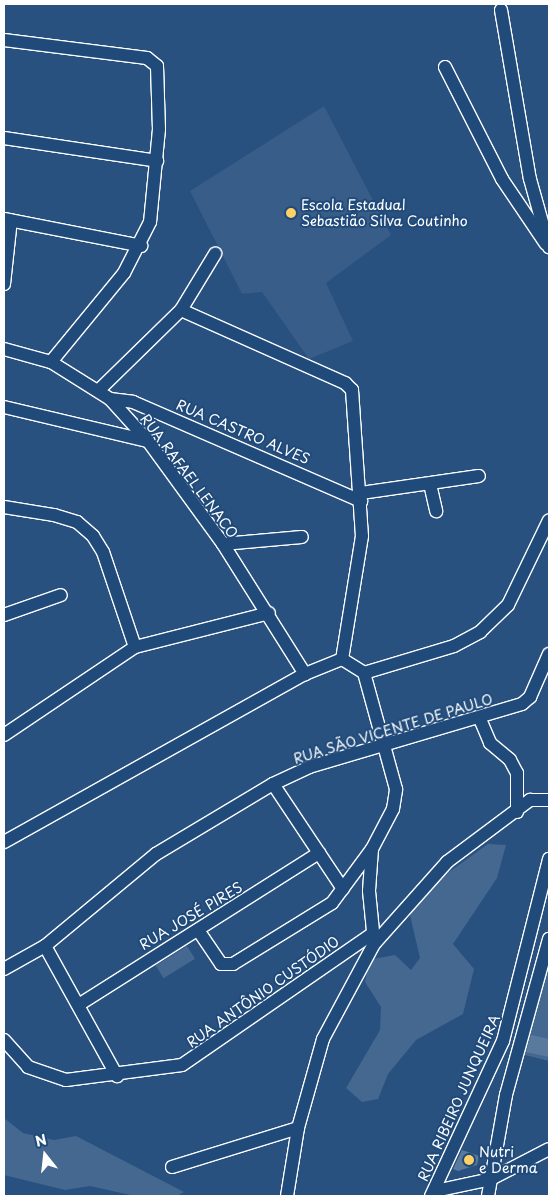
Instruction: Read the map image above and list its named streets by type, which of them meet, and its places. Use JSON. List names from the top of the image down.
{
  "streets": {
    "street": [
      "RUA CASTRO ALVES",
      "RUA RAFAEL LENACO",
      "RUA SÃO VICENTE DE PAULO",
      "RUA JOSÉ PIRES",
      "RUA ANTÔNIO CUSTÓDIO",
      "RUA RIBEIRO JUNQUEIRA"
    ]
  },
  "crossings": [
    ["RUA CASTRO ALVES", "RUA RAFAEL LENACO"]
  ],
  "places": ["Escola Estadual Sebastião Silva Coutinho", "Nutri e Derma"],
  "north": "top"
}
